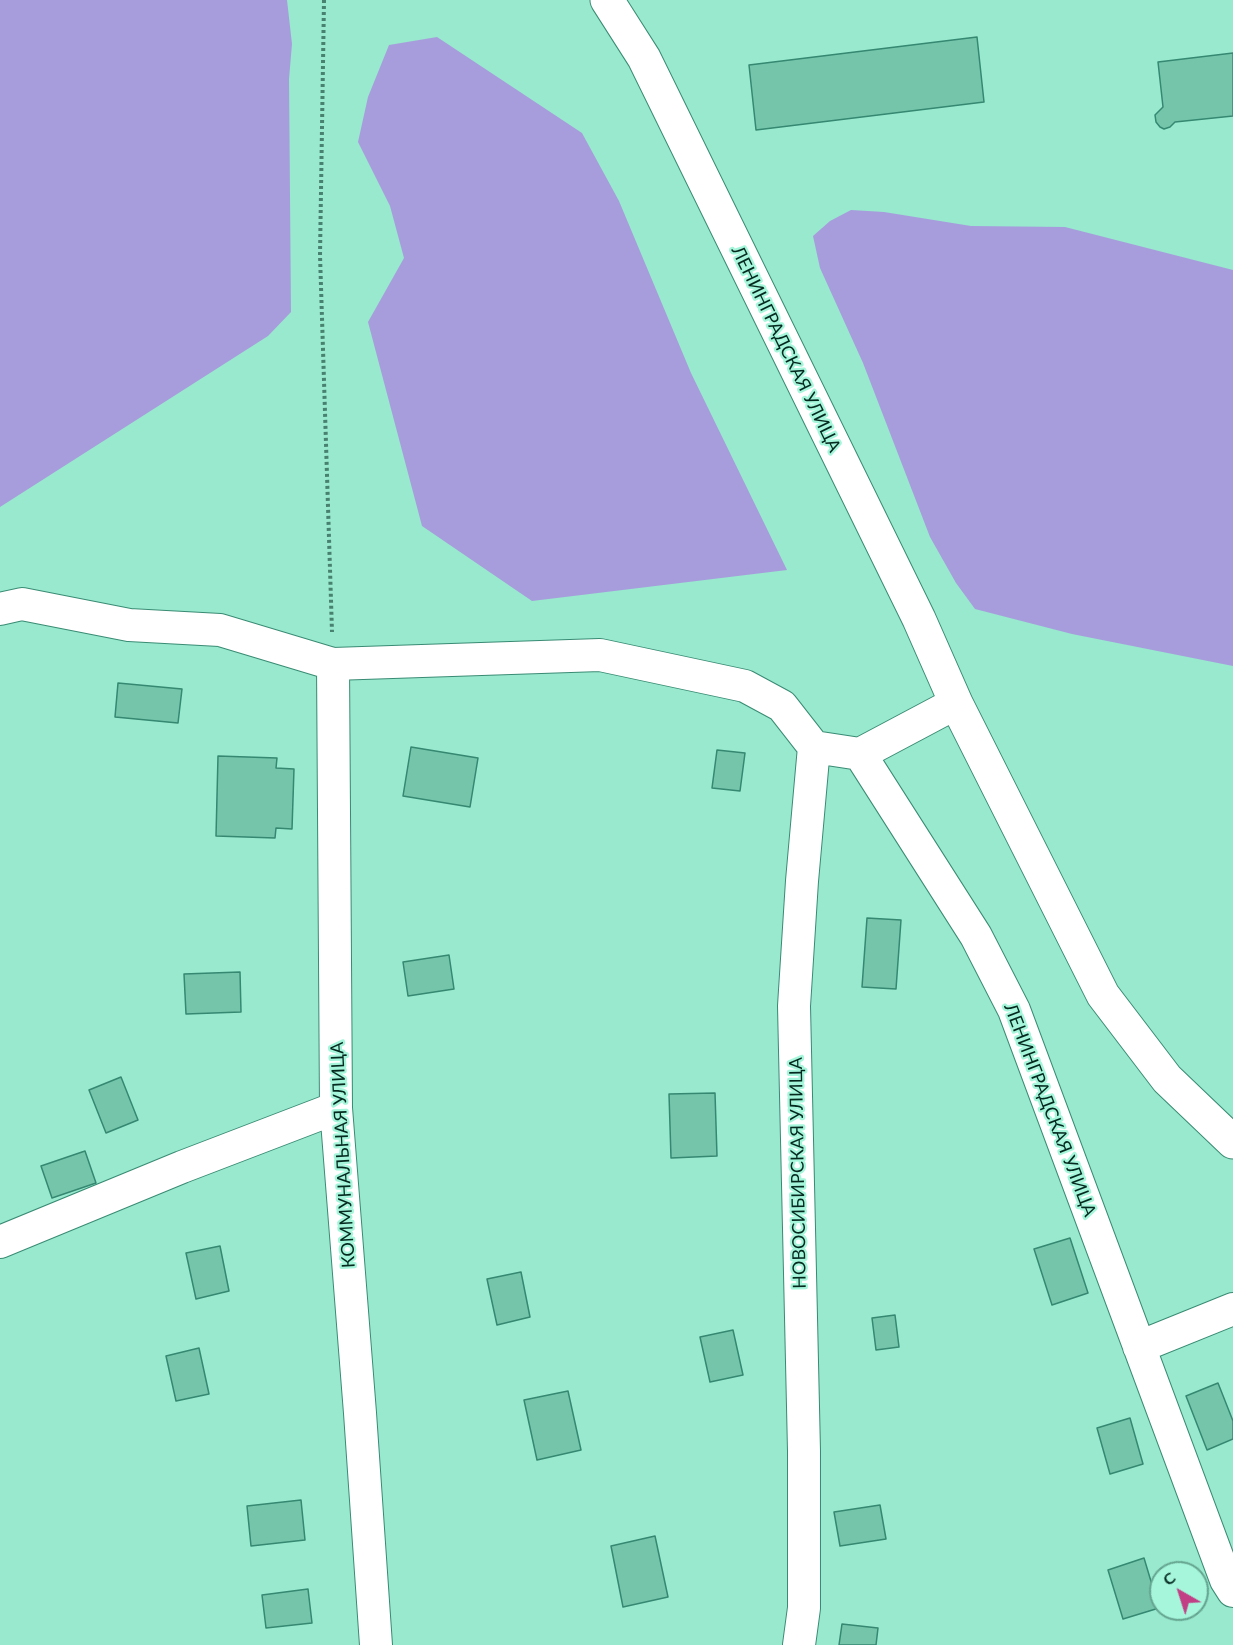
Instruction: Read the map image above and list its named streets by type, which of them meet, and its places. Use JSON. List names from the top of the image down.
{
  "streets": {
    "main road": ["ЛЕНИНГРАДСКАЯ УЛИЦА"],
    "street": ["КОММУНАЛЬНАЯ УЛИЦА", "НОВОСИБИРСКАЯ УЛИЦА"]
  },
  "north": "top left"
}
